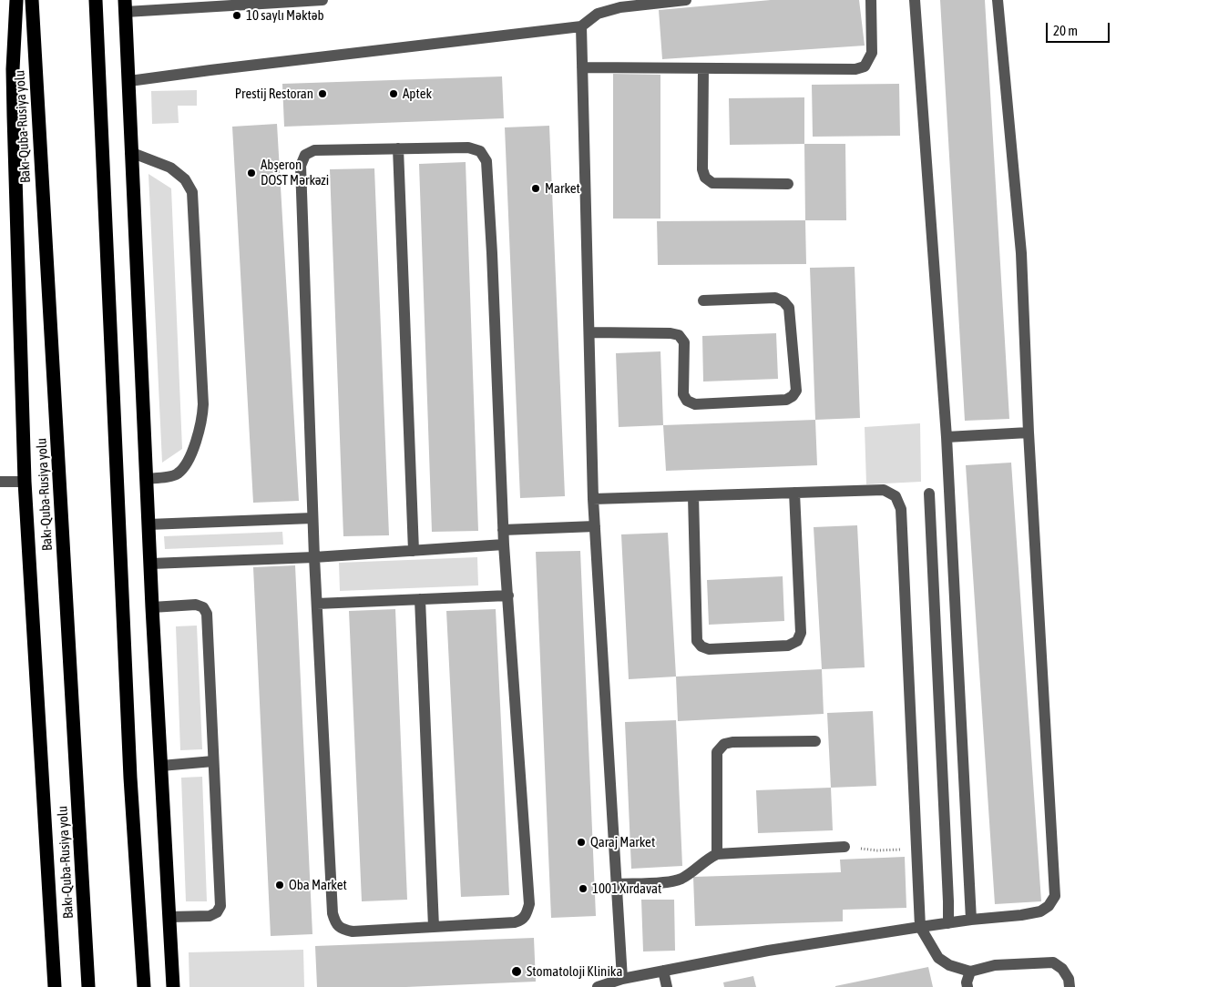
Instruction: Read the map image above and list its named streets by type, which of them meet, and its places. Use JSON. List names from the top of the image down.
{
  "streets": {
    "highway": ["Bakı-Quba-Rusiya yolu"]
  },
  "places": [
    "10 saylı Məktəb",
    "Prestij Restoran",
    "Aptek",
    "Abşeron DOST Mərkəzi",
    "Market",
    "Qaraj Market",
    "Oba Market",
    "1001 Xırdavat",
    "Stomatoloji Klinika"
  ],
  "scale_bar": "20 m"
}
